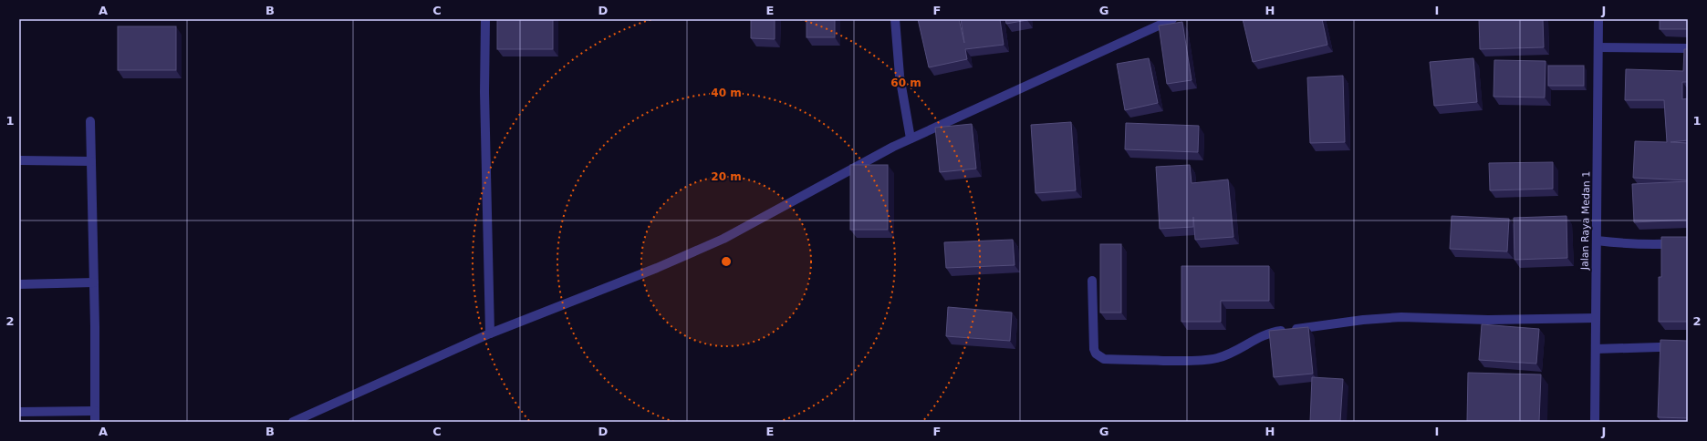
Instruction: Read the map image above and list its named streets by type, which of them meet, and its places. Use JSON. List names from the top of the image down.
{
  "streets": {
    "street": ["Jalan Raya Medan 1"]
  },
  "grid": {
    "columns": [
      "A",
      "B",
      "C",
      "D",
      "E",
      "F",
      "G",
      "H",
      "I",
      "J"
    ],
    "rows": ["1", "2"]
  },
  "rings": ["60 m", "40 m", "20 m"]
}
